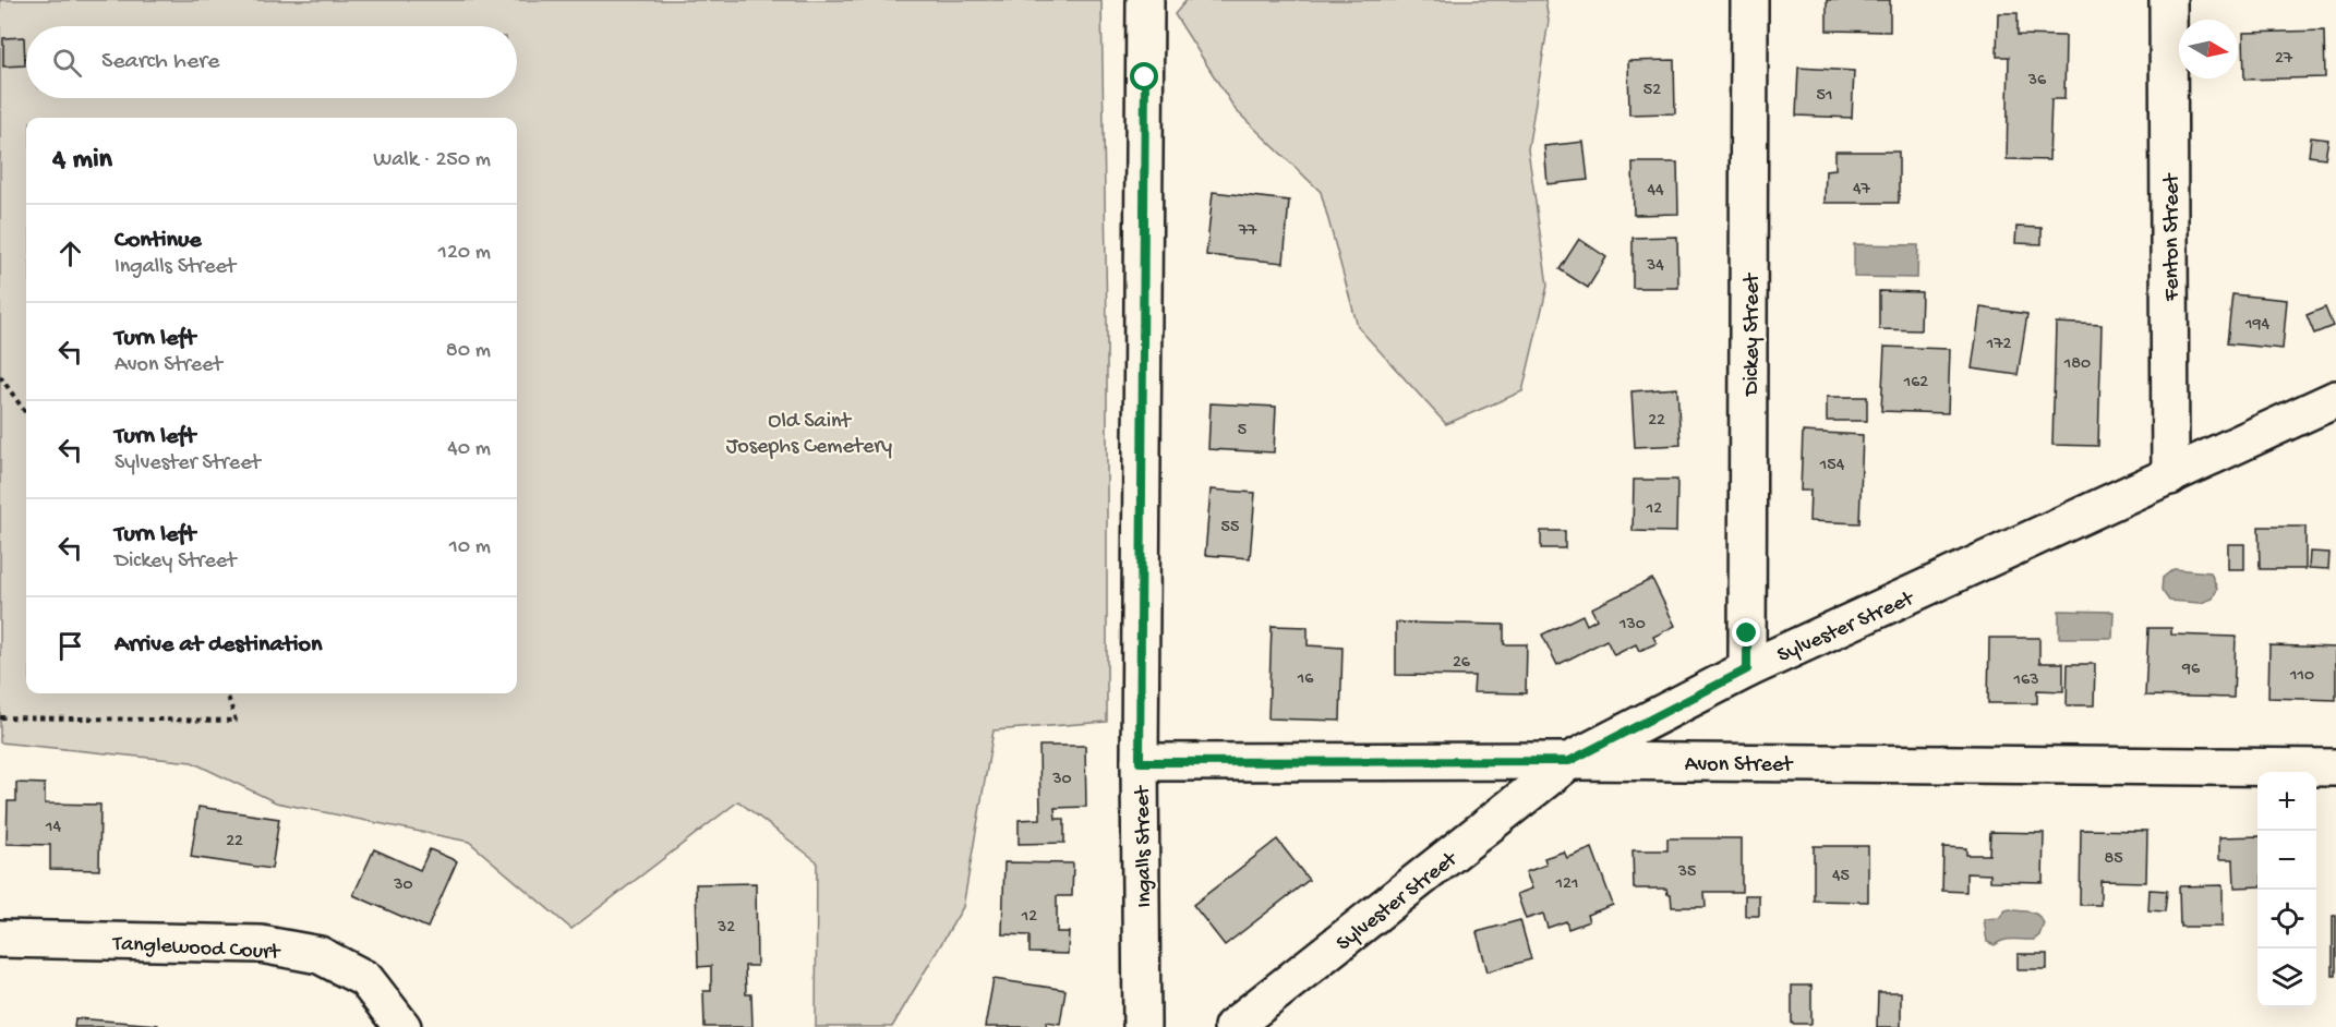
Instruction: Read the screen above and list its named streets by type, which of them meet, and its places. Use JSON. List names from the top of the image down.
{
  "streets": {
    "street": [
      "Fenton Street",
      "Dickey Street",
      "Sylvester Street",
      "Avon Street",
      "Ingalls Street",
      "Tanglewood Court"
    ]
  },
  "crossings": [
    ["Fenton Street", "Sylvester Street"],
    ["Dickey Street", "Sylvester Street"],
    ["Sylvester Street", "Avon Street"],
    ["Avon Street", "Ingalls Street"]
  ],
  "parks": ["Old Saint Josephs Cemetery"],
  "house_numbers": [
    "27",
    "36",
    "52",
    "51",
    "47",
    "44",
    "77",
    "34",
    "194",
    "172",
    "180",
    "162",
    "22",
    "5",
    "154",
    "12",
    "55",
    "130",
    "26",
    "96",
    "110",
    "16",
    "163",
    "30",
    "14",
    "22",
    "85",
    "35",
    "45",
    "121",
    "30",
    "12",
    "32"
  ],
  "north": "right",
  "page": {
    "search": "Search here",
    "heading": ["4 min", "Walk · 250 m"],
    "list": [
      ["Continue", "Ingalls Street", "120 m"],
      ["Turn left", "Avon Street", "80 m"],
      ["Turn left", "Sylvester Street", "40 m"],
      ["Turn left", "Dickey Street", "10 m"],
      "Arrive at destination"
    ],
    "map_buttons": ["+", "−"]
  }
}
